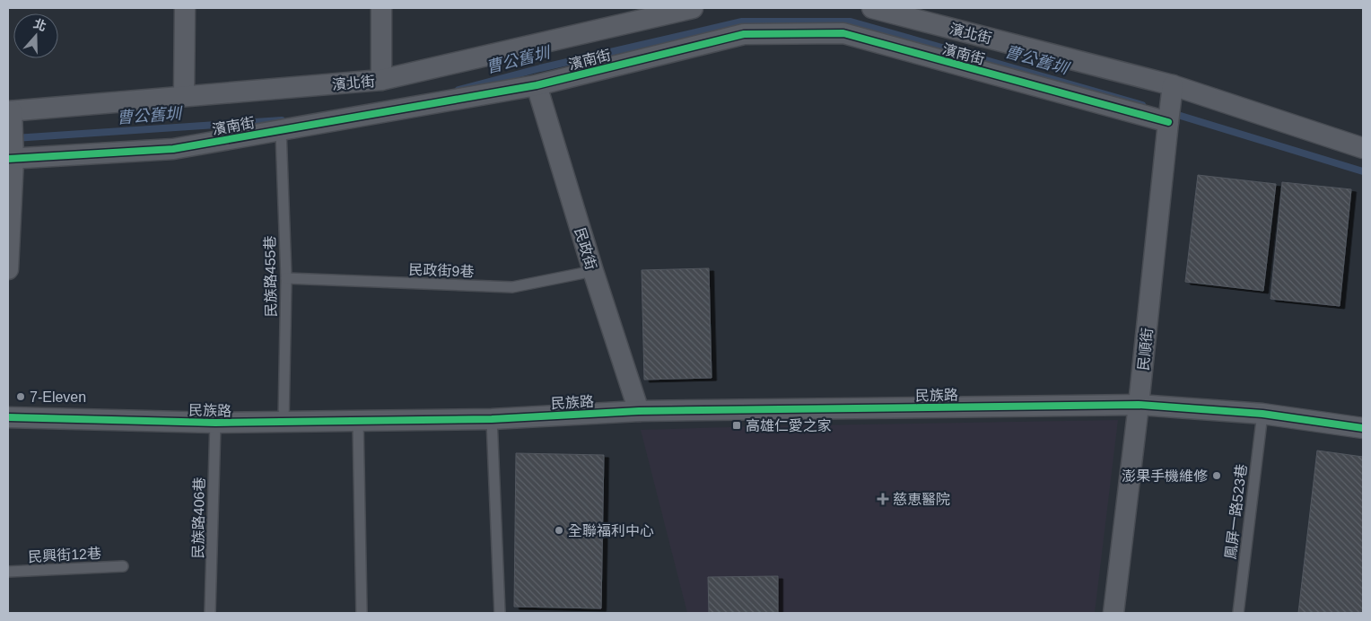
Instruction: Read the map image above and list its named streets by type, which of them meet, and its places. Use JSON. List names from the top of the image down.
{
  "streets": {
    "street": [
      "濱北街",
      "濱南街",
      "民政街",
      "民順街",
      "民族路"
    ],
    "lane": [
      "民政街9巷",
      "民族路455巷",
      "鳳屏一路523巷",
      "民族路406巷",
      "民興街12巷"
    ]
  },
  "crossings": [
    ["濱北街", "民順街"],
    ["濱南街", "民政街"],
    ["濱南街", "民族路455巷"],
    ["濱南街", "民順街"],
    ["民政街", "民政街9巷"],
    ["民政街", "民族路"],
    ["民政街9巷", "民族路455巷"],
    ["民族路455巷", "民族路"],
    ["民順街", "民族路"],
    ["民族路", "鳳屏一路523巷"],
    ["民族路", "民族路406巷"]
  ],
  "water": ["曹公舊圳"],
  "places": {
    "other": ["7-Eleven", "澎果手機維修", "全聯福利中心"],
    "transit": ["高雄仁愛之家"],
    "health": ["慈恵醫院"]
  },
  "north": "top"
}
